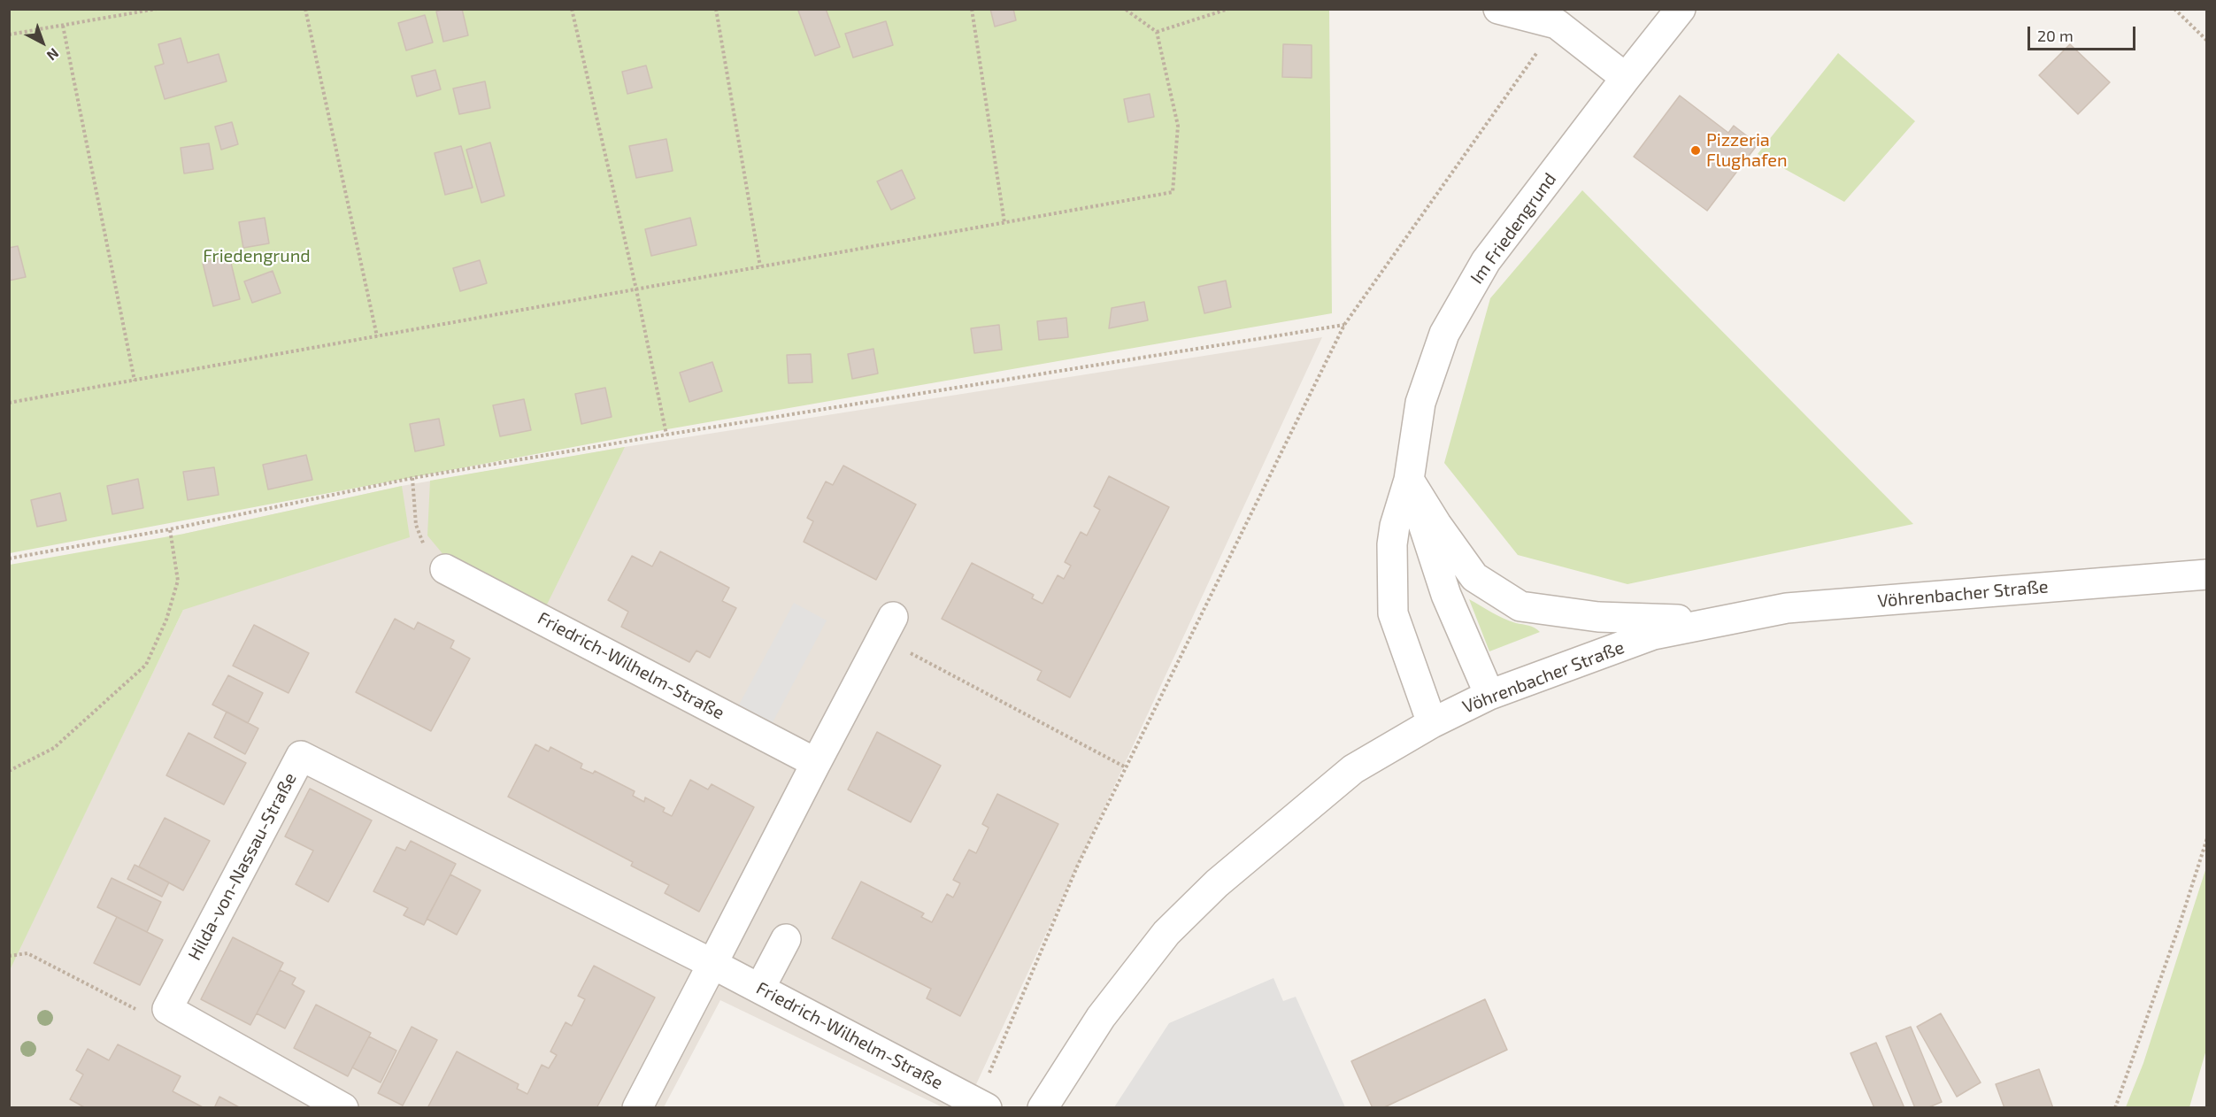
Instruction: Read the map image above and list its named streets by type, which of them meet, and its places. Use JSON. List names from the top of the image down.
{
  "streets": {
    "street": [
      "Im Friedengrund",
      "Vöhrenbacher Straße",
      "Friedrich-Wilhelm-Straße",
      "Hilda-von-Nassau-Straße"
    ]
  },
  "crossings": [
    ["Im Friedengrund", "Vöhrenbacher Straße"],
    ["Friedrich-Wilhelm-Straße", "Hilda-von-Nassau-Straße"]
  ],
  "parks": ["Friedengrund"],
  "places": ["Pizzeria Flughafen"],
  "scale_bar": "20 m",
  "north": "bottom right"
}
